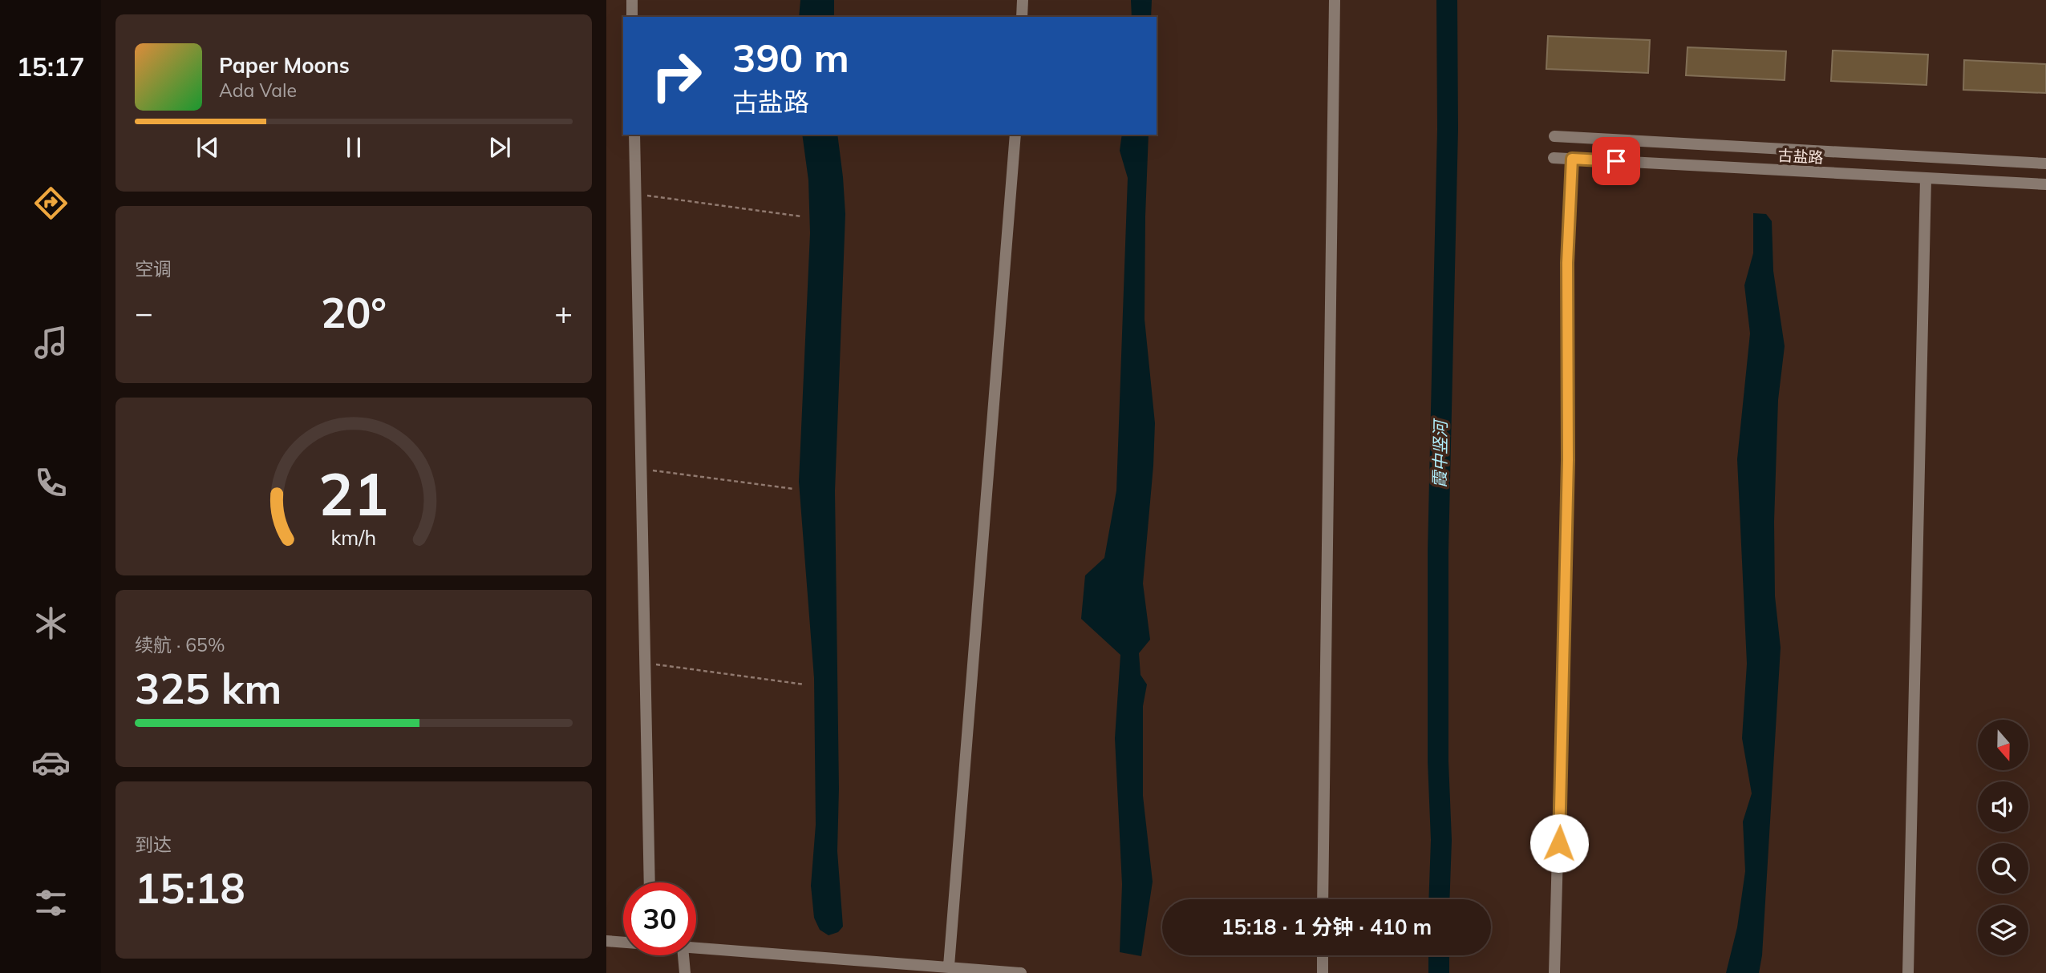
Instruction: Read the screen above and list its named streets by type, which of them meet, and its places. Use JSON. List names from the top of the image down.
{
  "streets": {
    "street": ["古盐路"]
  },
  "water": ["霞中竖河"],
  "north": "bottom",
  "page": {
    "tabs": "15:17",
    "turn": ["390 m", "古盐路"],
    "song": ["Paper Moons", "Ada Vale"],
    "tile": [
      "空调",
      ["续航 · 65%", "325 km"],
      ["到达", "15:18"]
    ],
    "heat": ["−", "20°", "+"],
    "limit": "30",
    "trip": "15:18 · 1 分钟 · 410 m",
    "gauge": ["21", "km/h"]
  }
}
